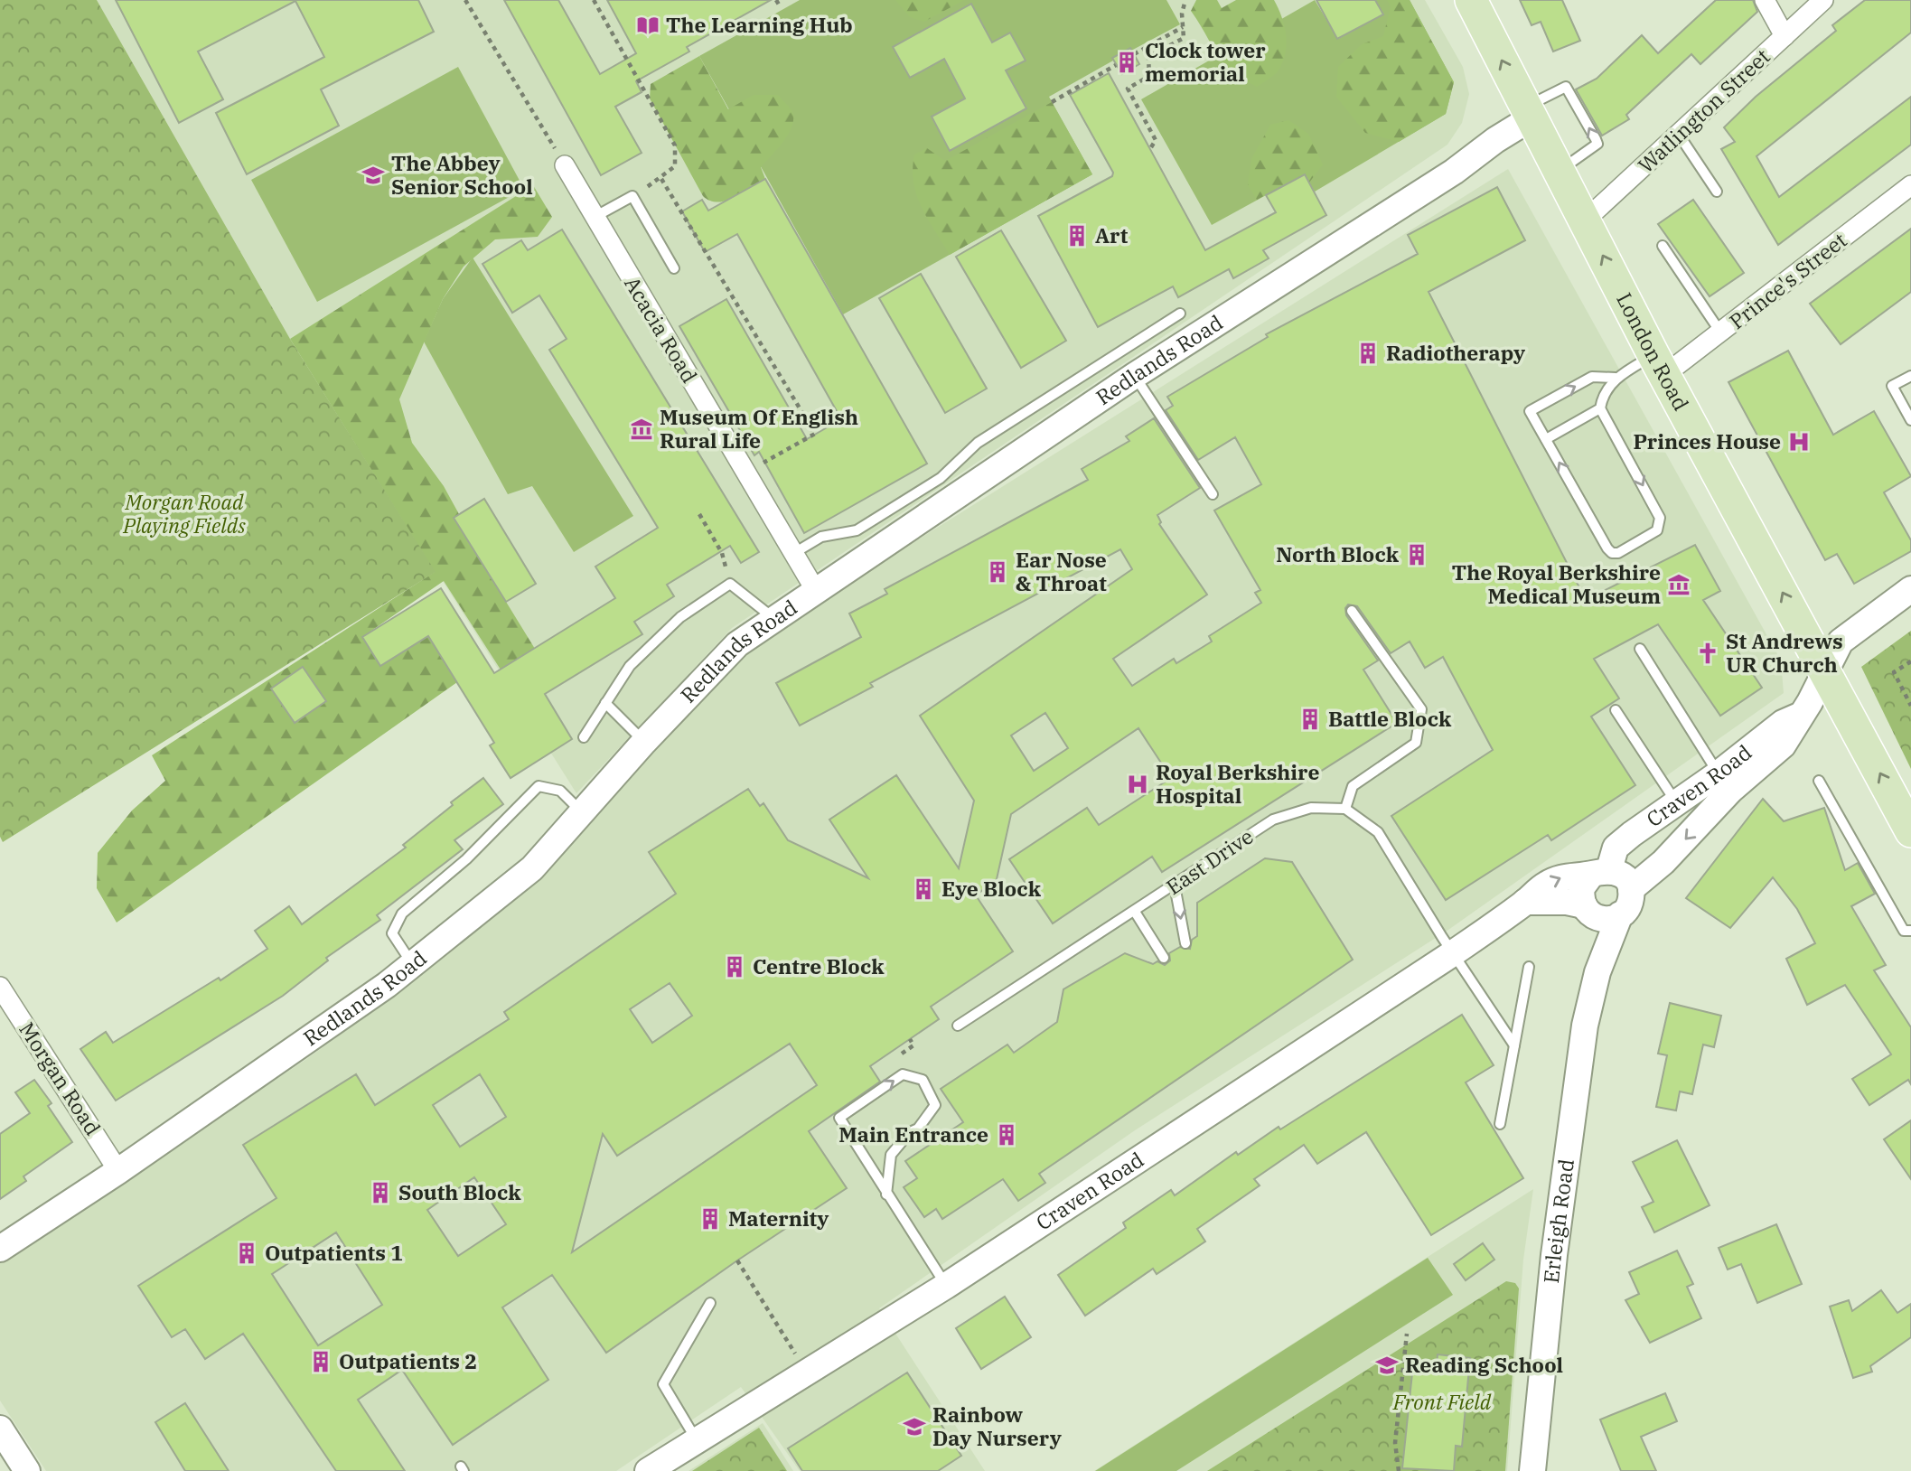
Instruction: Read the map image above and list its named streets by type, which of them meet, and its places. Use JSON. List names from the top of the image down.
{
  "streets": {
    "main road": ["London Road"],
    "street": [
      "Watlington Street",
      "Prince's Street",
      "Acacia Road",
      "Redlands Road",
      "Craven Road",
      "Morgan Road",
      "Erleigh Road"
    ],
    "lane": ["East Drive"]
  },
  "crossings": [
    ["Watlington Street", "London Road"],
    ["Prince's Street", "London Road"],
    ["Acacia Road", "Redlands Road"],
    ["London Road", "Redlands Road"],
    ["London Road", "Craven Road"],
    ["Redlands Road", "Morgan Road"],
    ["Craven Road", "Erleigh Road"]
  ],
  "one_way": ["London Road"],
  "parks": ["Morgan Road Playing Fields", "Front Field"],
  "places": {
    "library": ["The Learning Hub"],
    "building": [
      "Clock tower memorial",
      "Art",
      "Radiotherapy",
      "North Block",
      "Ear Nose & Throat",
      "Battle Block",
      "Eye Block",
      "Centre Block",
      "Main Entrance",
      "South Block",
      "Maternity",
      "Outpatients 1",
      "Outpatients 2"
    ],
    "school or university": ["The Abbey Senior School", "Reading School", "Rainbow Day Nursery"],
    "museum": ["Museum Of English Rural Life", "The Royal Berkshire Medical Museum"],
    "hospital": ["Princes House", "Royal Berkshire Hospital"],
    "church": ["St Andrews UR Church"]
  }
}
